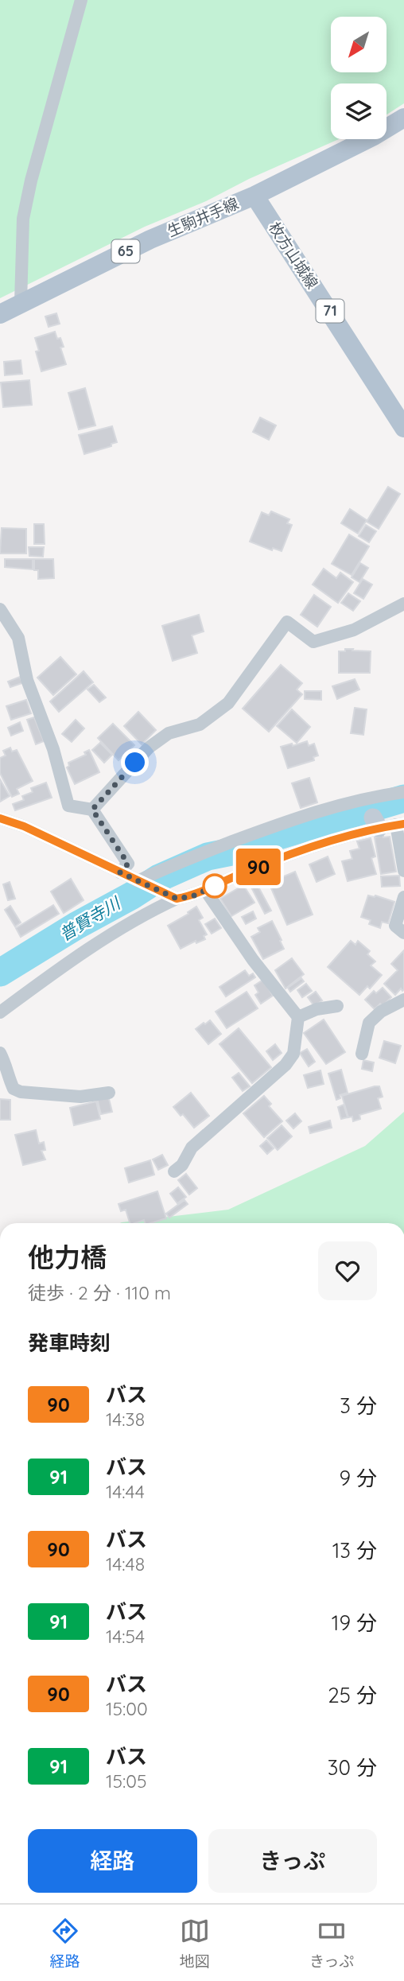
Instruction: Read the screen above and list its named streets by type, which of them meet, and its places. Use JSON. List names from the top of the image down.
{
  "streets": {
    "main road": [
      "生駒井手線",
      "65",
      "枚方山城線",
      "71"
    ]
  },
  "crossings": [
    ["生駒井手線", "枚方山城線"]
  ],
  "water": ["普賢寺川"],
  "lines": ["bus line 90"],
  "north": "bottom left",
  "page": {
    "on_map": "90",
    "heading": [
      ["他力橋", "徒歩 · 2 分 · 110 m"],
      "発車時刻"
    ],
    "list": [
      {
        "mark": "90",
        "name": "バス",
        "note": "14:38",
        "value": "3 分"
      },
      {
        "mark": "91",
        "name": "バス",
        "note": "14:44",
        "value": "9 分"
      },
      {
        "mark": "90",
        "name": "バス",
        "note": "14:48",
        "value": "13 分"
      },
      {
        "mark": "91",
        "name": "バス",
        "note": "14:54",
        "value": "19 分"
      },
      {
        "mark": "90",
        "name": "バス",
        "note": "15:00",
        "value": "25 分"
      },
      {
        "mark": "91",
        "name": "バス",
        "note": "15:05",
        "value": "30 分"
      }
    ],
    "buttons": ["経路", "きっぷ"],
    "tabs": ["経路", "地図", "きっぷ"]
  }
}
